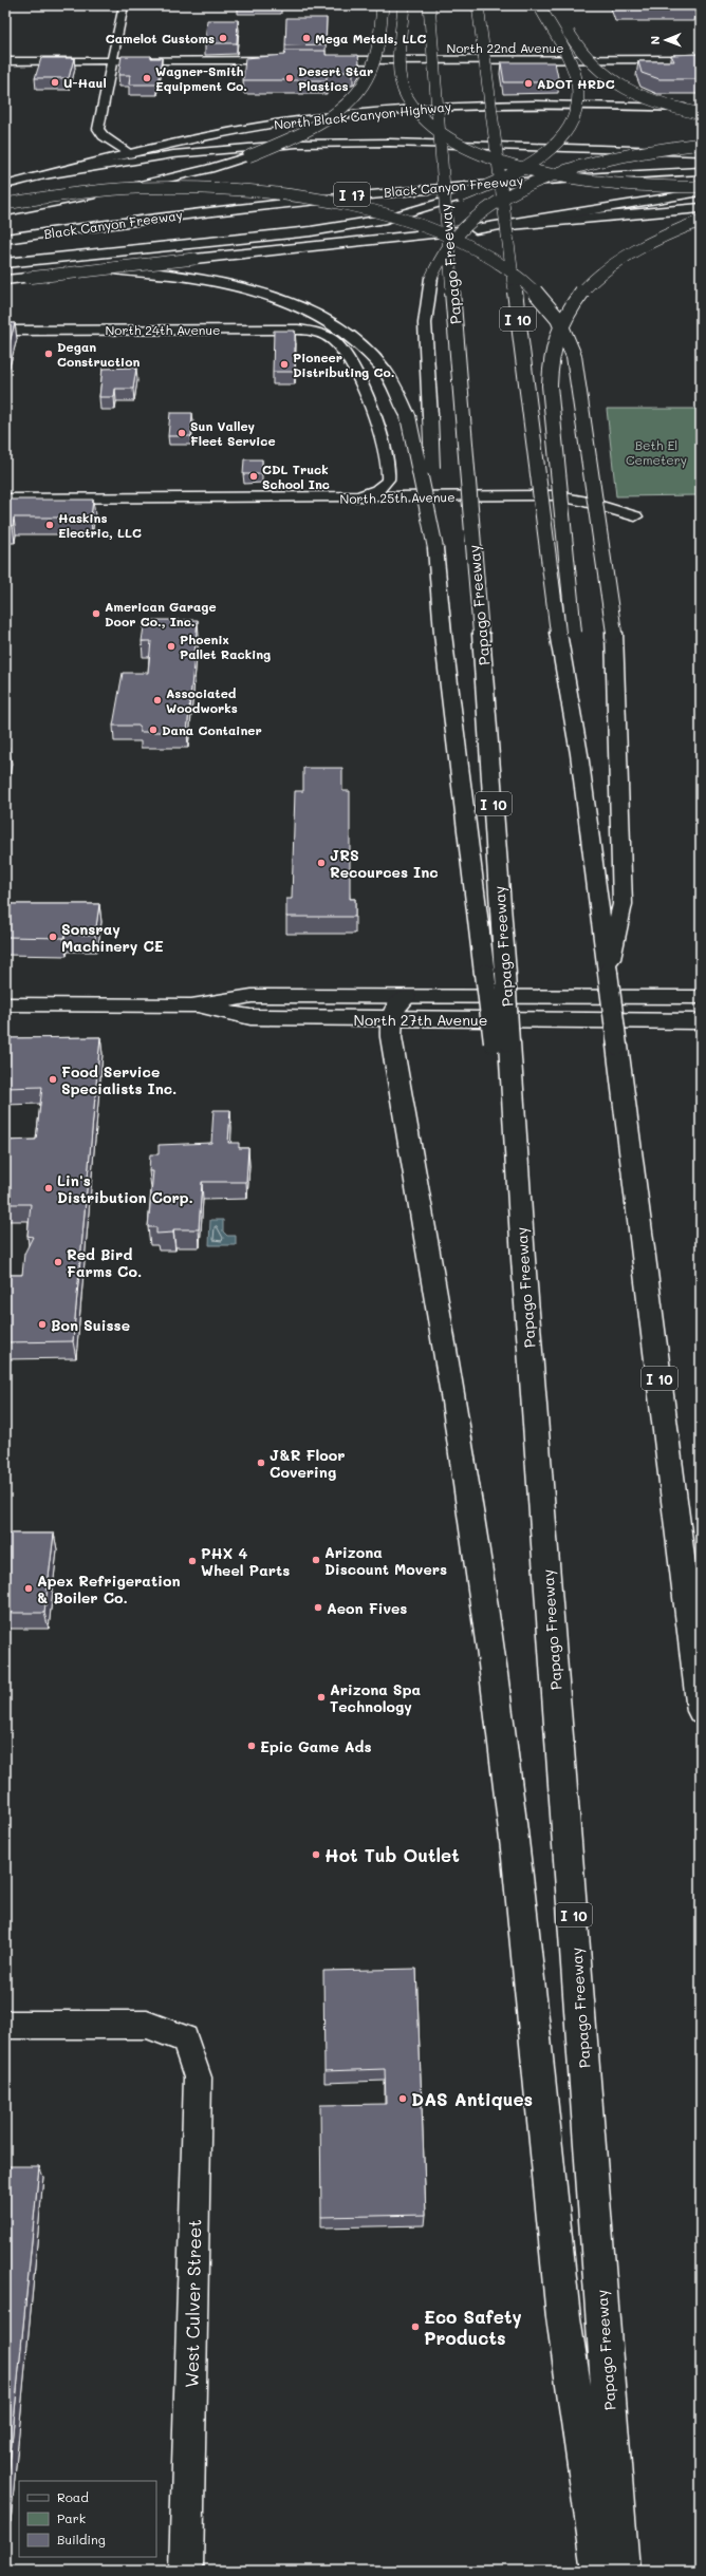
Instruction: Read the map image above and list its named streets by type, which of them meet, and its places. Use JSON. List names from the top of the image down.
{
  "streets": {
    "main road": [
      "North Black Canyon Highway",
      "Black Canyon Freeway",
      "I 17",
      "Papago Freeway",
      "I 10",
      "North 27th Avenue"
    ],
    "street": [
      "North 22nd Avenue",
      "North 24th Avenue",
      "North 25th Avenue",
      "West Culver Street"
    ]
  },
  "crossings": [
    ["North 24th Avenue", "North 25th Avenue"]
  ],
  "parks": ["Beth El Cemetery"],
  "places": [
    "Camelot Customs",
    "Mega Metals, LLC",
    "Wagner-Smith Equipment Co.",
    "Desert Star Plastics",
    "U-Haul",
    "ADOT HRDC",
    "Degan Construction",
    "Pioneer Distributing Co.",
    "Sun Valley Fleet Service",
    "CDL Truck School Inc",
    "Haskins Electric, LLC",
    "American Garage Door Co., Inc.",
    "Phoenix Pallet Racking",
    "Associated Woodworks",
    "Dana Container",
    "JRS Recources Inc",
    "Sonsray Machinery CE",
    "Food Service Specialists Inc.",
    "Lin's Distribution Corp.",
    "Red Bird Farms Co.",
    "Bon Suisse",
    "J&R Floor Covering",
    "Arizona Discount Movers",
    "PHX 4 Wheel Parts",
    "Apex Refrigeration & Boiler Co.",
    "Aeon Fives",
    "Arizona Spa Technology",
    "Epic Game Ads",
    "Hot Tub Outlet",
    "DAS Antiques",
    "Eco Safety Products"
  ],
  "legend": ["Road", "Park", "Building"],
  "north": "left"
}
